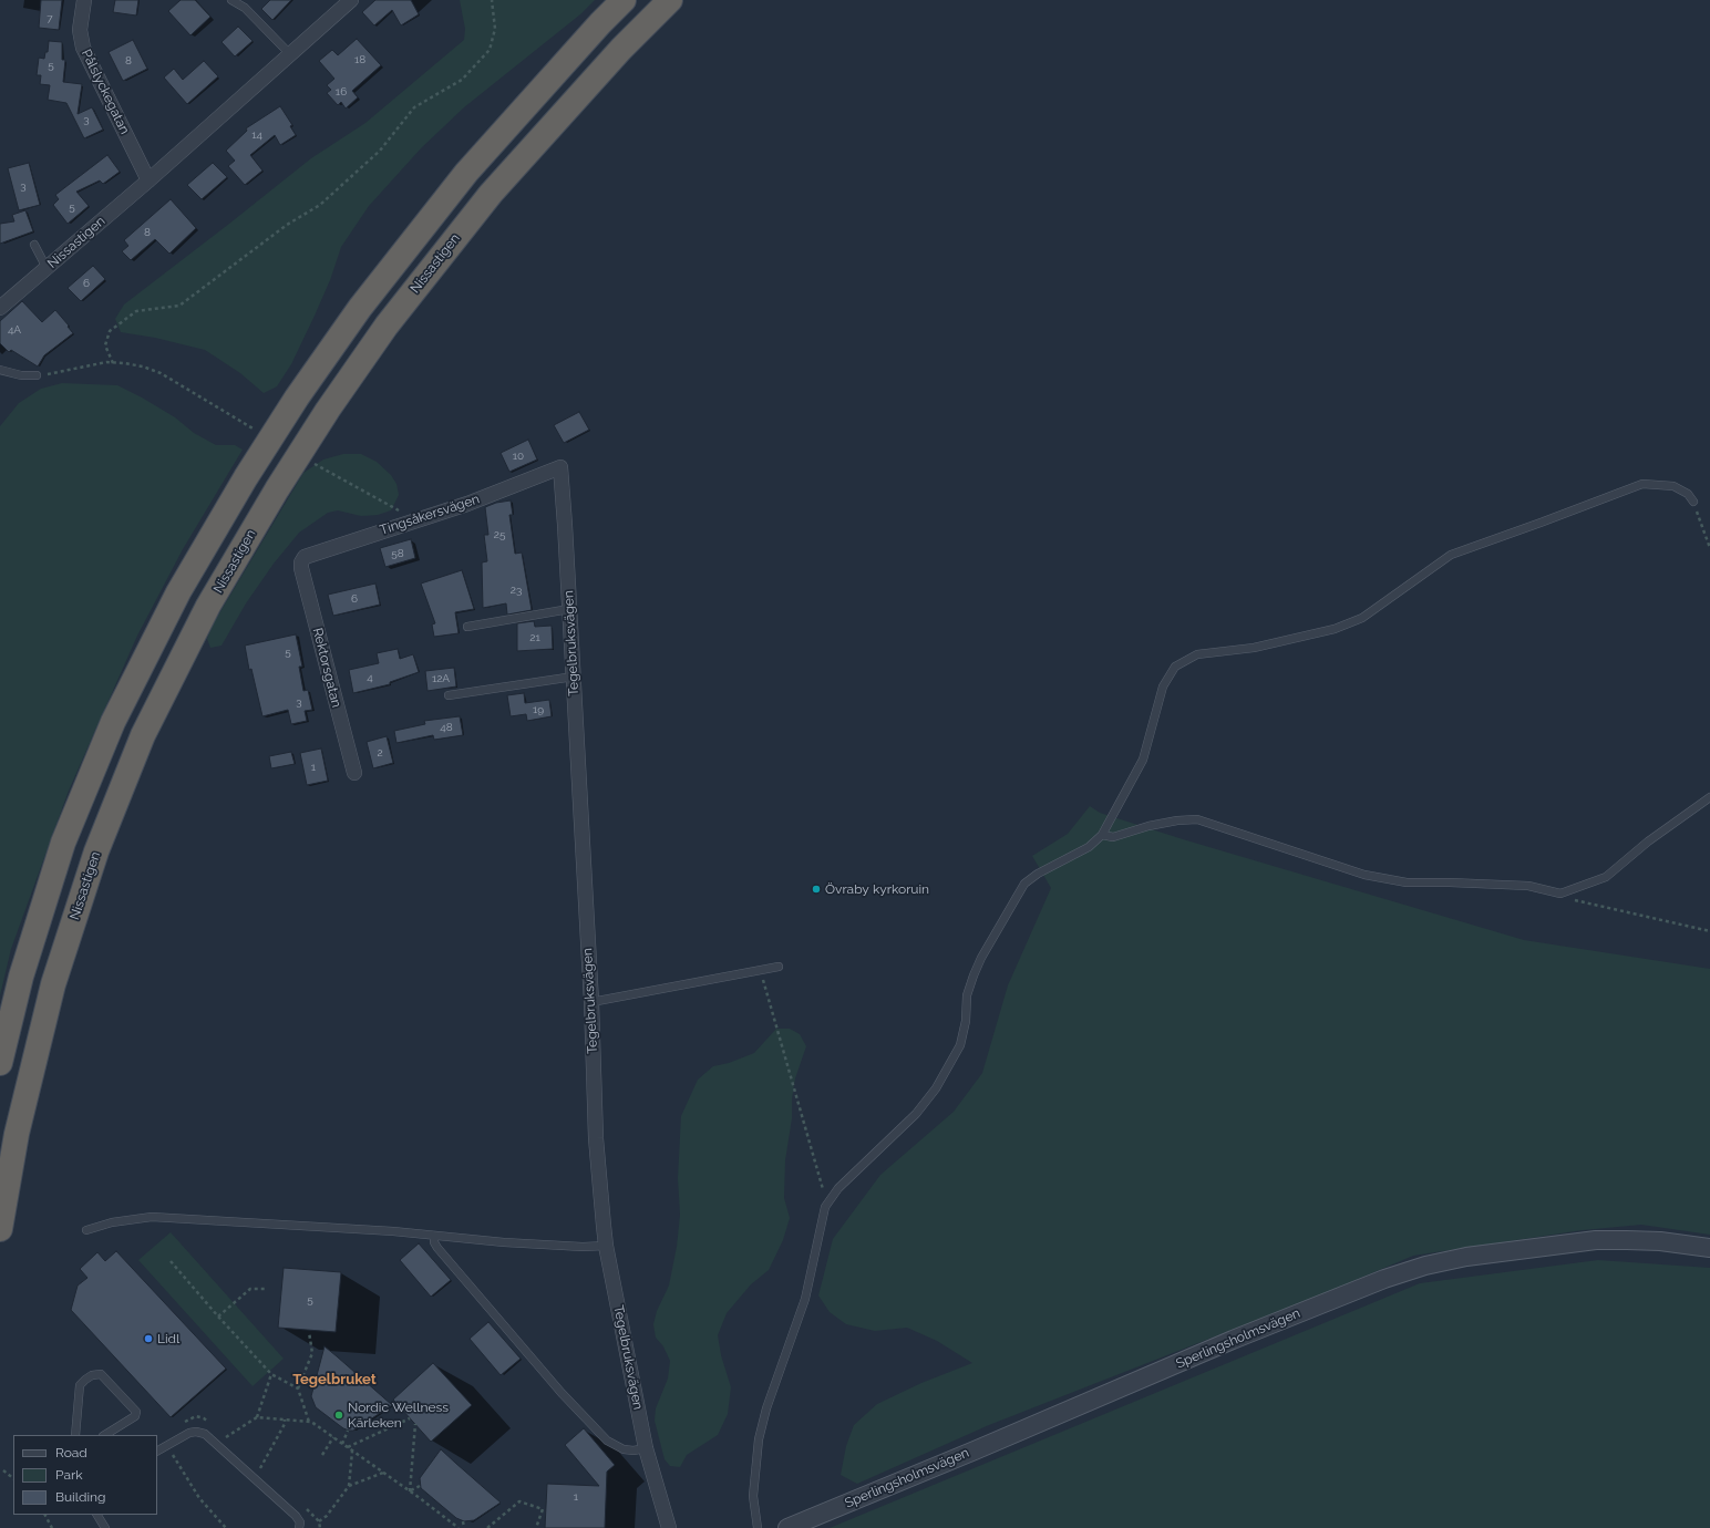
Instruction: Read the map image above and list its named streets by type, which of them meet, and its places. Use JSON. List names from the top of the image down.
{
  "streets": {
    "highway": ["Nissastigen"],
    "street": [
      "Pålslyckegatan",
      "Tingsåkersvägen",
      "Tegelbruksvägen",
      "Rektorsgatan",
      "Sperlingsholmsvägen"
    ]
  },
  "crossings": [
    ["Pålslyckegatan", "Nissastigen"],
    ["Tingsåkersvägen", "Tegelbruksvägen"],
    ["Tingsåkersvägen", "Rektorsgatan"]
  ],
  "districts": ["Tegelbruket"],
  "places": ["Övraby kyrkoruin", "Lidl", "Nordic Wellness Kärleken"],
  "house_numbers": [
    "7",
    "18",
    "8",
    "5",
    "16",
    "3",
    "14",
    "3",
    "5",
    "8",
    "6",
    "4A",
    "10",
    "25",
    "58",
    "23",
    "6",
    "21",
    "5",
    "4",
    "12A",
    "3",
    "19",
    "48",
    "2",
    "1",
    "5",
    "1"
  ],
  "legend": ["Road", "Park", "Building"]
}
